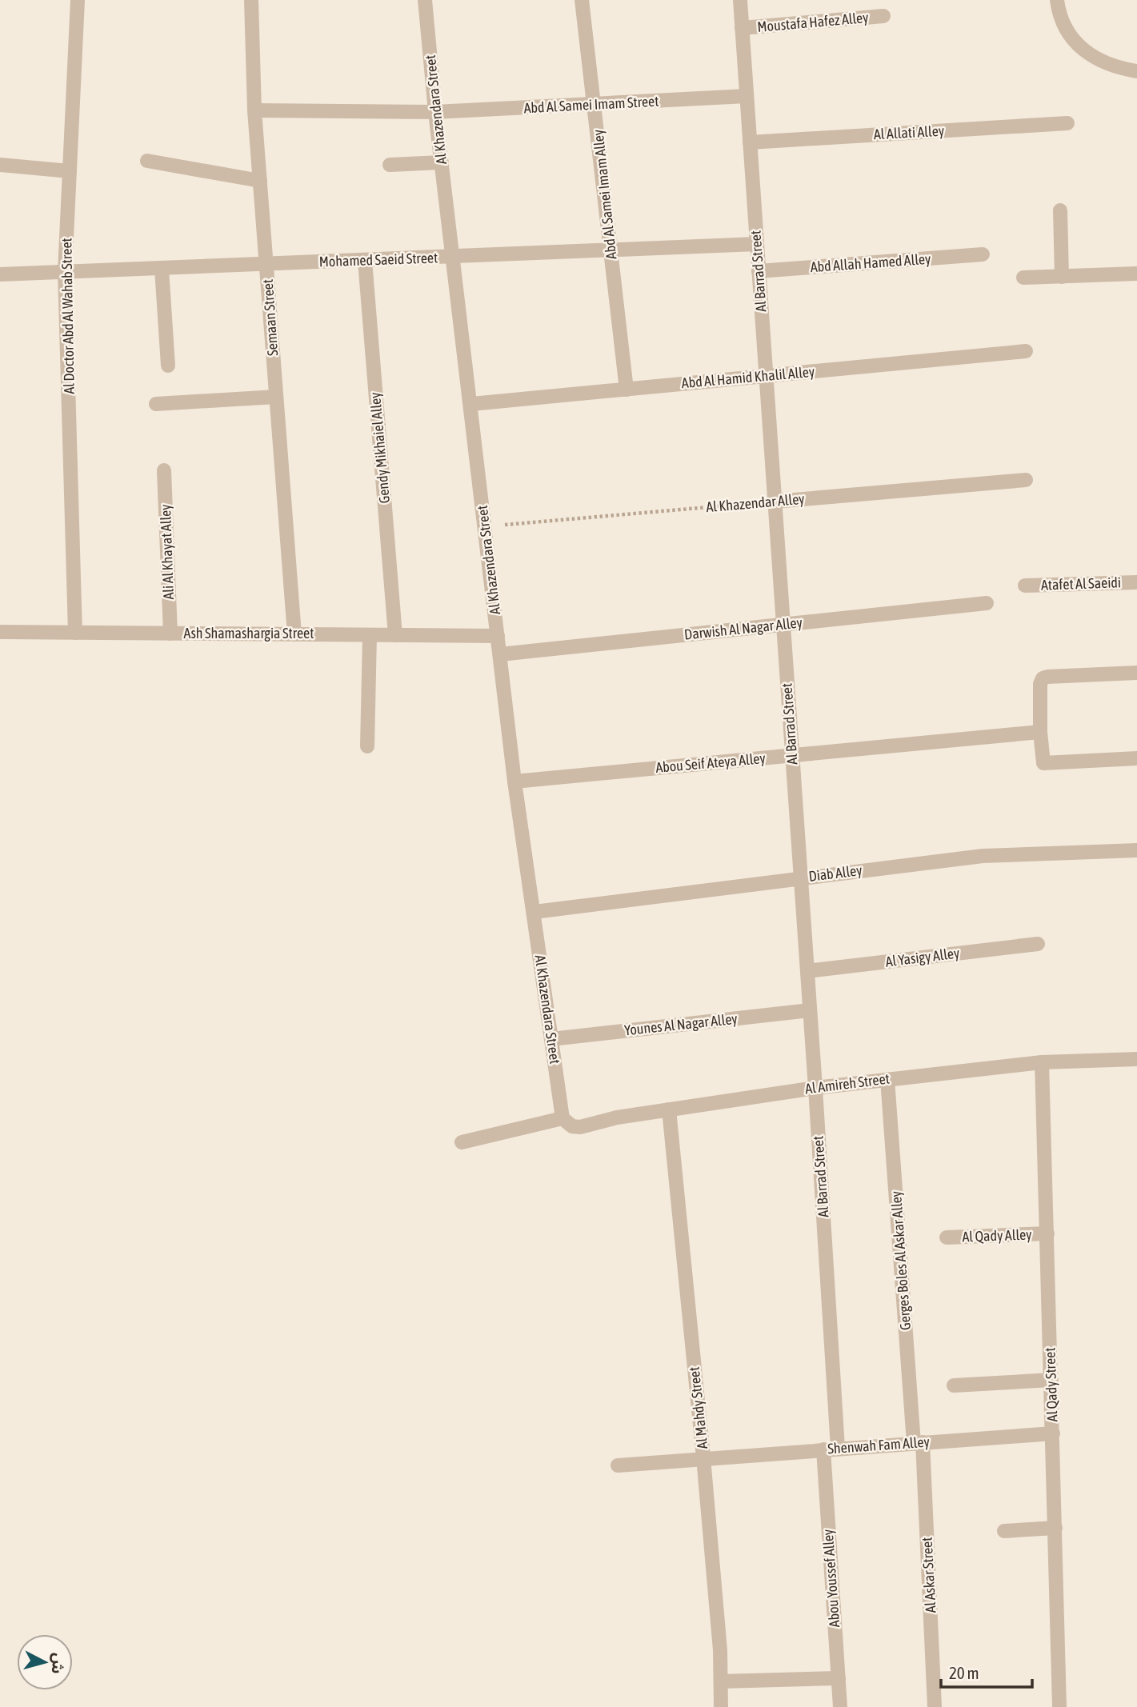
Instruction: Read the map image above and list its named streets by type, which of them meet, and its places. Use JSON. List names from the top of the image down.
{
  "streets": {
    "street": [
      "Moustafa Hafez Alley",
      "Abd Al Samei Imam Street",
      "Al Khazendara Street",
      "Al Allati Alley",
      "Abd Al Samei Imam Alley",
      "Mohamed Saeid Street",
      "Abd Allah Hamed Alley",
      "Al Barrad Street",
      "Al Doctor Abd Al Wahab Street",
      "Semaan Street",
      "Abd Al Hamid Khalil Alley",
      "Gendy Mikhaiel Alley",
      "Al Khazendar Alley",
      "Ali Al Khayat Alley",
      "Atafet Al Saeidi",
      "Darwish Al Nagar Alley",
      "Ash Shamashargia Street",
      "Abou Seif Ateya Alley",
      "Diab Alley",
      "Al Yasigy Alley",
      "Younes Al Nagar Alley",
      "Al Amireh Street",
      "Al Qady Alley",
      "Gerges Boles Al Askar Alley",
      "Al Qady Street",
      "Al Mahdy Street",
      "Shenwah Fam Alley",
      "Al Askar Street",
      "Abou Youssef Alley"
    ]
  },
  "crossings": [
    ["Moustafa Hafez Alley", "Al Barrad Street"],
    ["Abd Al Samei Imam Street", "Al Khazendara Street"],
    ["Abd Al Samei Imam Street", "Abd Al Samei Imam Alley"],
    ["Abd Al Samei Imam Street", "Al Barrad Street"],
    ["Abd Al Samei Imam Street", "Semaan Street"],
    ["Al Khazendara Street", "Mohamed Saeid Street"],
    ["Al Khazendara Street", "Abd Al Hamid Khalil Alley"],
    ["Al Khazendara Street", "Al Khazendar Alley"],
    ["Al Khazendara Street", "Darwish Al Nagar Alley"],
    ["Al Khazendara Street", "Ash Shamashargia Street"],
    ["Al Khazendara Street", "Abou Seif Ateya Alley"],
    ["Al Khazendara Street", "Diab Alley"],
    ["Al Khazendara Street", "Younes Al Nagar Alley"],
    ["Al Khazendara Street", "Al Amireh Street"],
    ["Al Allati Alley", "Al Barrad Street"],
    ["Abd Al Samei Imam Alley", "Mohamed Saeid Street"],
    ["Abd Al Samei Imam Alley", "Abd Al Hamid Khalil Alley"],
    ["Mohamed Saeid Street", "Al Barrad Street"],
    ["Mohamed Saeid Street", "Al Doctor Abd Al Wahab Street"],
    ["Mohamed Saeid Street", "Semaan Street"],
    ["Mohamed Saeid Street", "Gendy Mikhaiel Alley"],
    ["Abd Allah Hamed Alley", "Al Barrad Street"],
    ["Al Barrad Street", "Abd Al Hamid Khalil Alley"],
    ["Al Barrad Street", "Al Khazendar Alley"],
    ["Al Barrad Street", "Darwish Al Nagar Alley"],
    ["Al Barrad Street", "Abou Seif Ateya Alley"],
    ["Al Barrad Street", "Diab Alley"],
    ["Al Barrad Street", "Al Yasigy Alley"],
    ["Al Barrad Street", "Younes Al Nagar Alley"],
    ["Al Barrad Street", "Al Amireh Street"],
    ["Al Barrad Street", "Shenwah Fam Alley"],
    ["Al Doctor Abd Al Wahab Street", "Ash Shamashargia Street"],
    ["Semaan Street", "Ash Shamashargia Street"],
    ["Gendy Mikhaiel Alley", "Ash Shamashargia Street"],
    ["Ali Al Khayat Alley", "Ash Shamashargia Street"],
    ["Al Amireh Street", "Gerges Boles Al Askar Alley"],
    ["Al Amireh Street", "Al Qady Street"],
    ["Al Amireh Street", "Al Mahdy Street"],
    ["Al Qady Alley", "Al Qady Street"],
    ["Gerges Boles Al Askar Alley", "Shenwah Fam Alley"],
    ["Gerges Boles Al Askar Alley", "Al Askar Street"],
    ["Al Qady Street", "Shenwah Fam Alley"],
    ["Al Mahdy Street", "Shenwah Fam Alley"],
    ["Shenwah Fam Alley", "Al Askar Street"],
    ["Shenwah Fam Alley", "Abou Youssef Alley"]
  ],
  "scale_bar": "20 m",
  "north": "right"
}
